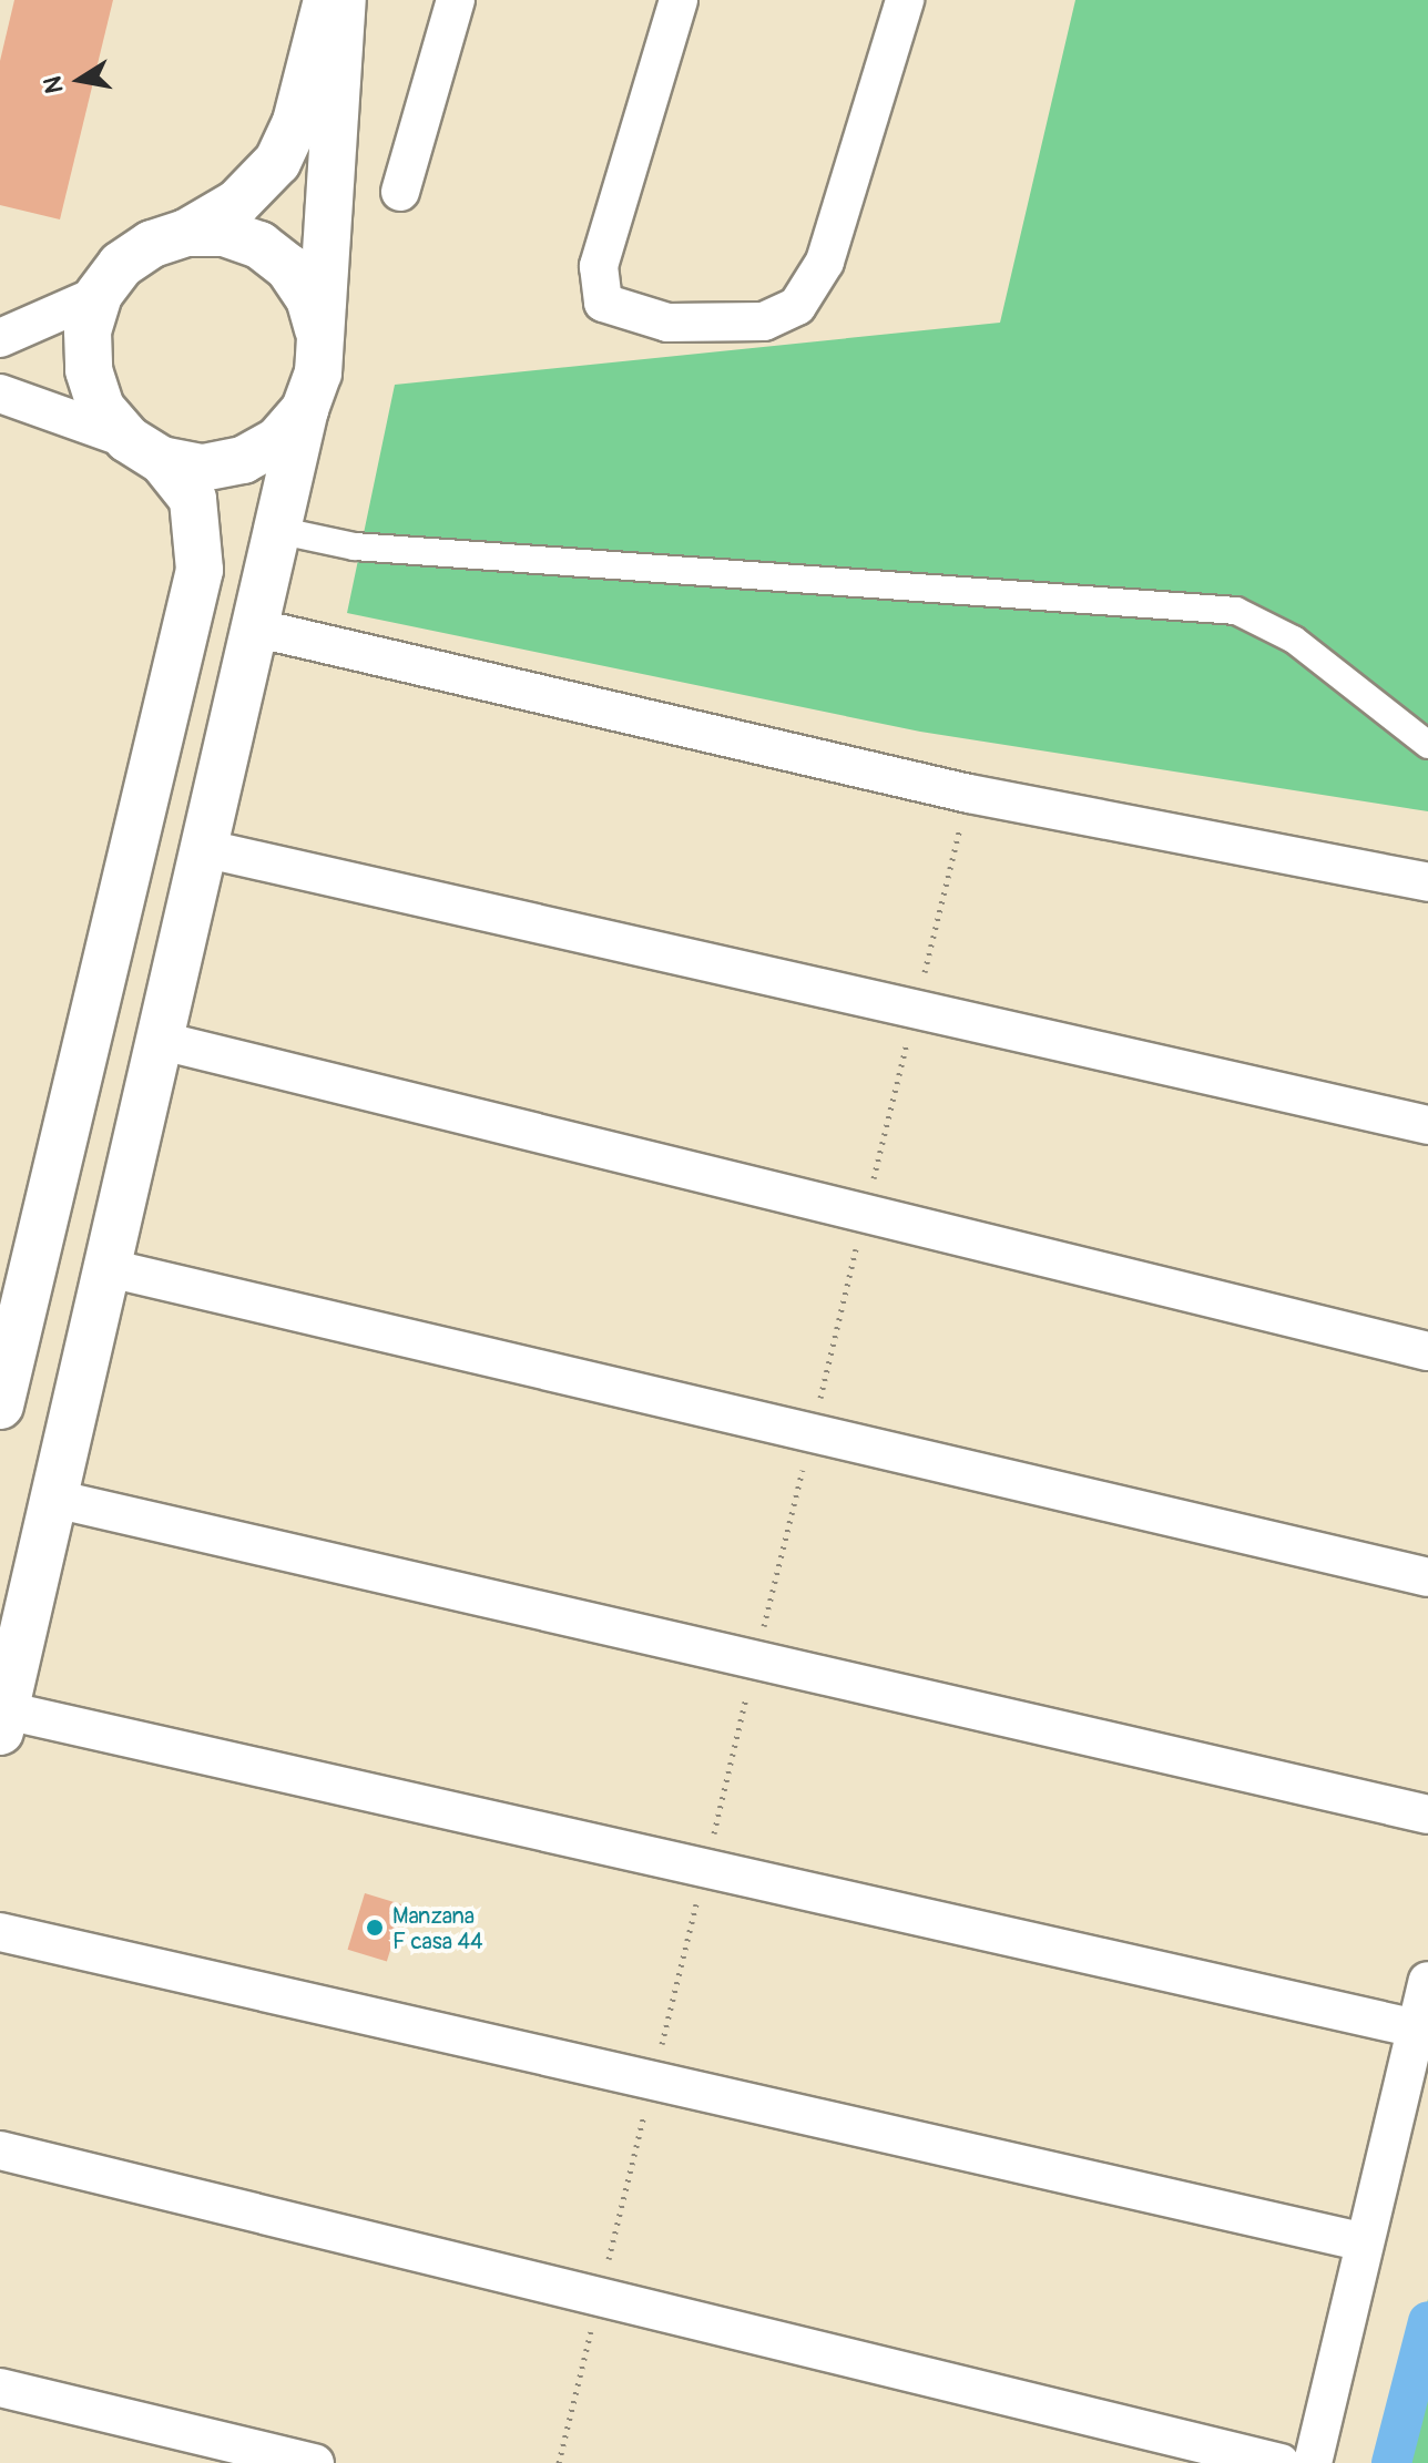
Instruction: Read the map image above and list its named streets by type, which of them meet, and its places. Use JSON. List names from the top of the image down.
{
  "places": ["Manzana F casa 44"],
  "north": "left"
}
